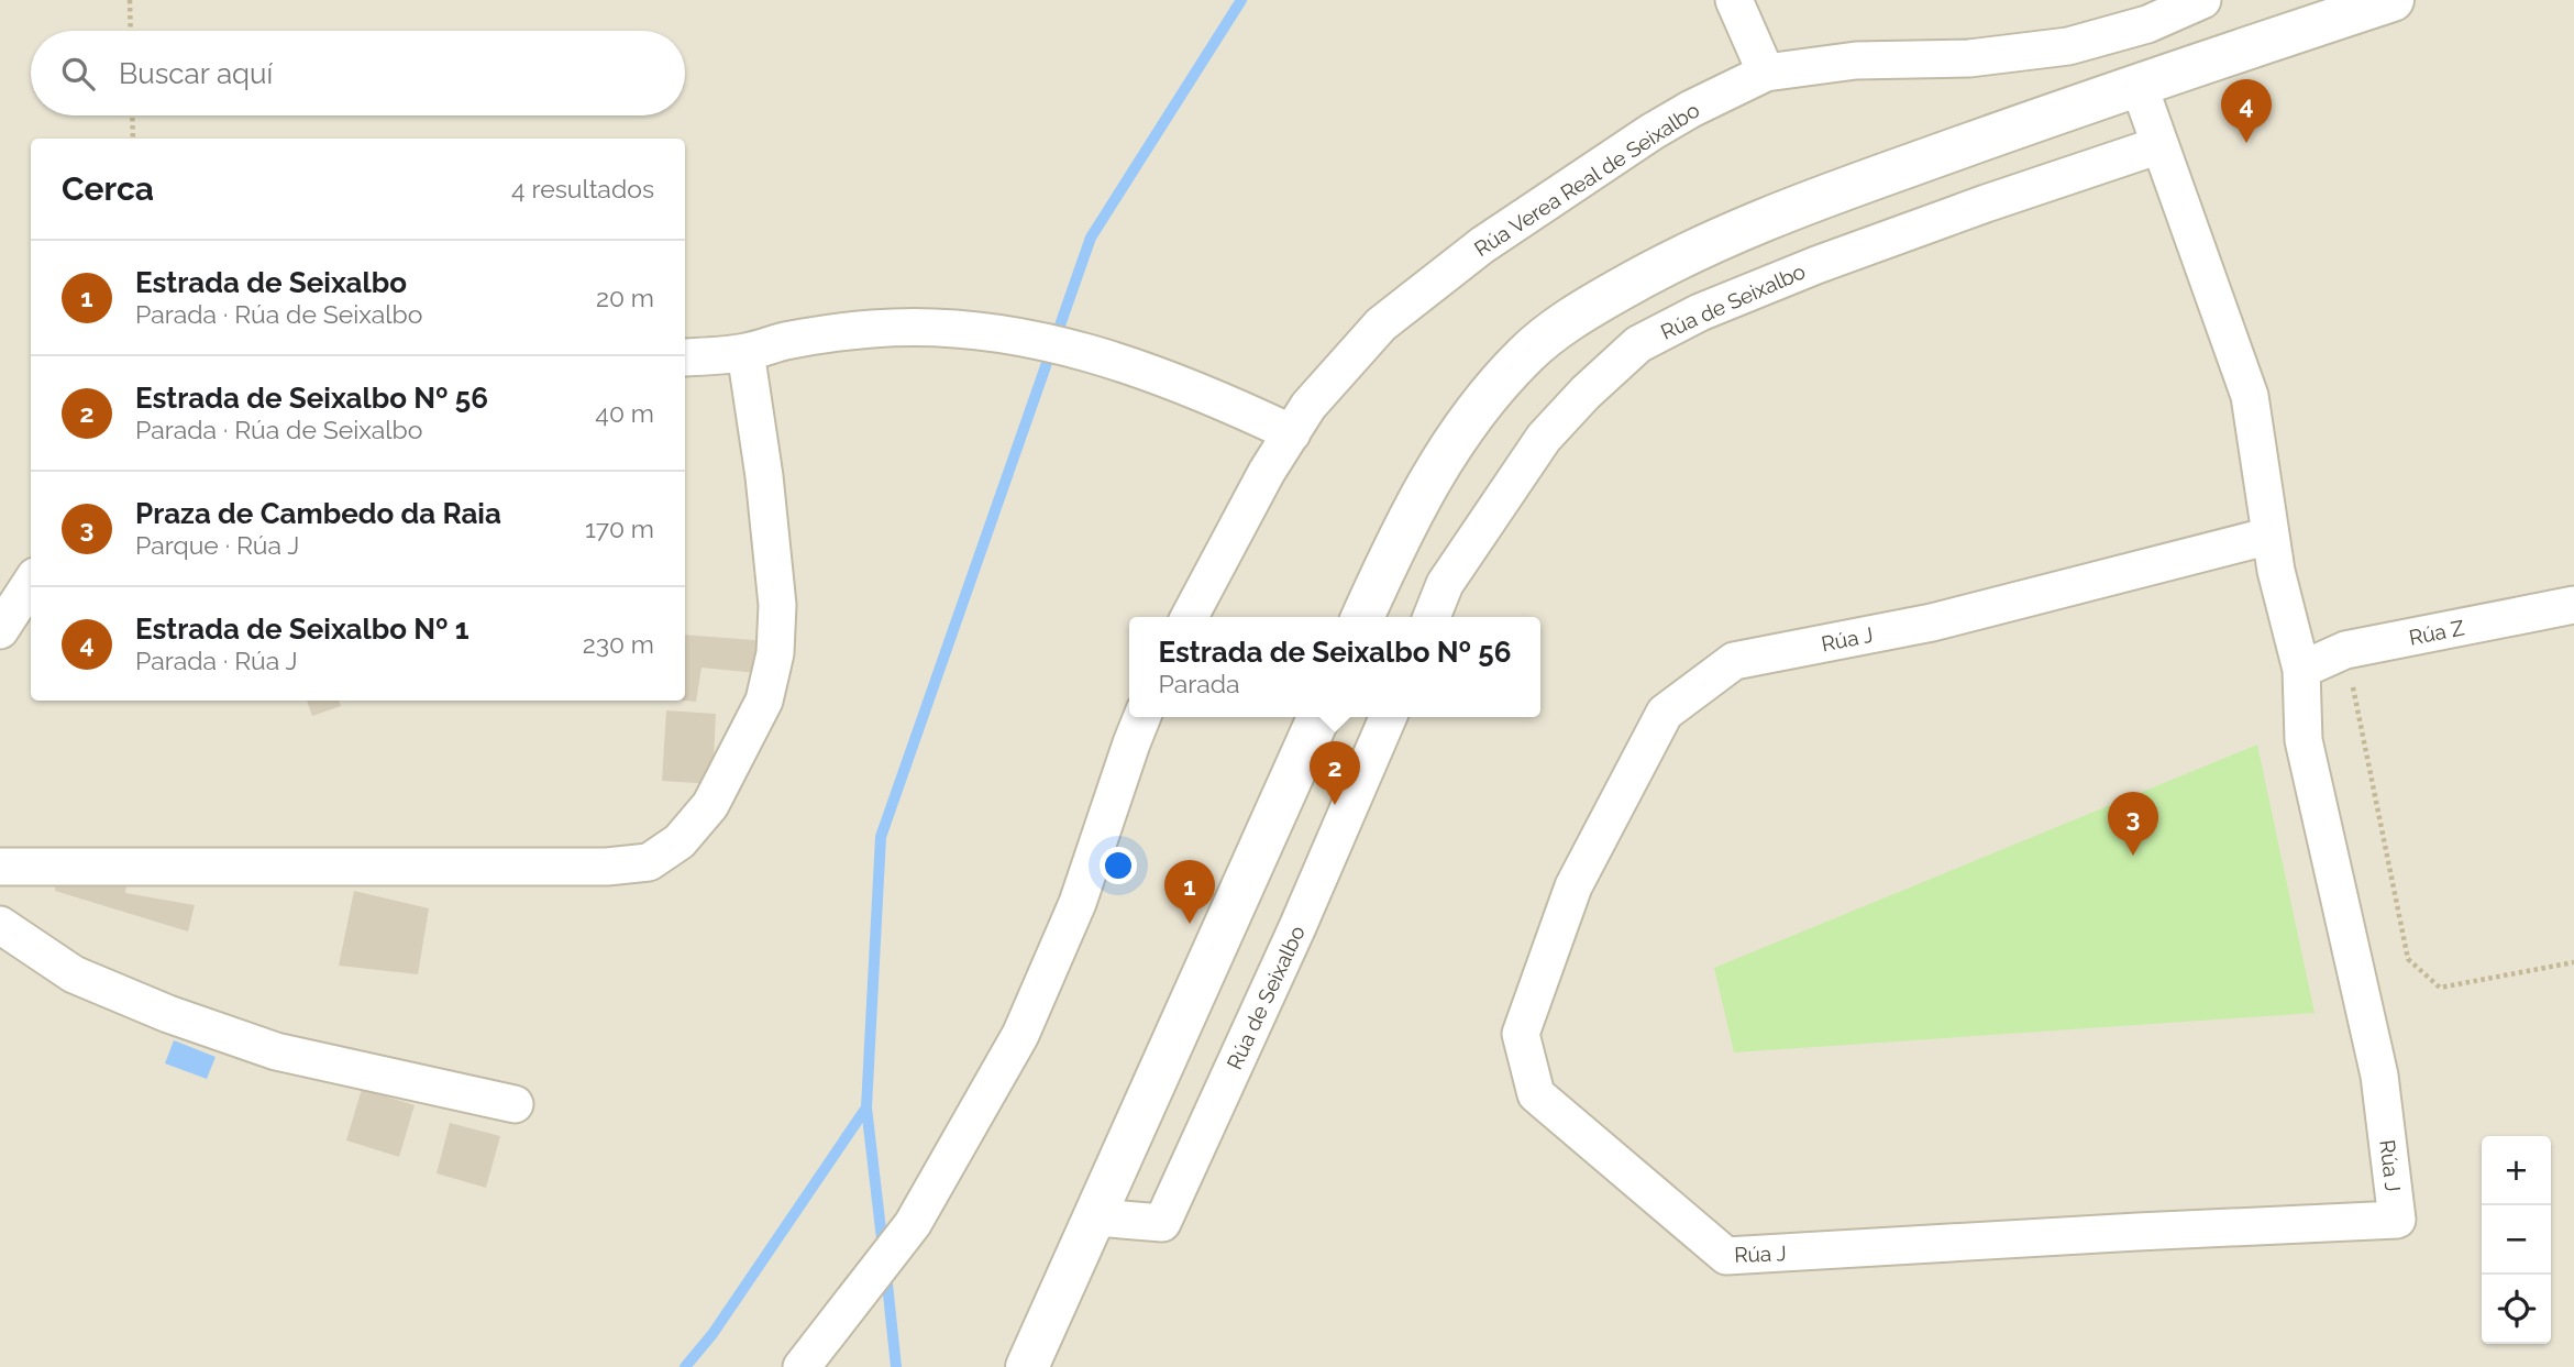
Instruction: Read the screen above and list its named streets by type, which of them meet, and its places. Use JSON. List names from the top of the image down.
{
  "streets": {
    "street": [
      "Rúa Verea Real de Seixalbo",
      "Rúa de Seixalbo",
      "Rúa Z",
      "Rúa J"
    ]
  },
  "crossings": [
    ["Rúa de Seixalbo", "Rúa J"],
    ["Rúa Z", "Rúa J"]
  ],
  "page": {
    "search": "Buscar aquí",
    "pins": [
      "4",
      "2",
      "3",
      "1"
    ],
    "heading": ["Cerca", "4 resultados"],
    "list": [
      {
        "mark": "1",
        "name": "Estrada de Seixalbo",
        "note": "Parada · Rúa de Seixalbo",
        "value": "20 m"
      },
      {
        "mark": "2",
        "name": "Estrada de Seixalbo Nº 56",
        "note": "Parada · Rúa de Seixalbo",
        "value": "40 m"
      },
      {
        "mark": "3",
        "name": "Praza de Cambedo da Raia",
        "note": "Parque · Rúa J",
        "value": "170 m"
      },
      {
        "mark": "4",
        "name": "Estrada de Seixalbo Nº 1",
        "note": "Parada · Rúa J",
        "value": "230 m"
      }
    ],
    "popup": ["Estrada de Seixalbo Nº 56", "Parada"],
    "map_buttons": ["+", "−"]
  }
}
